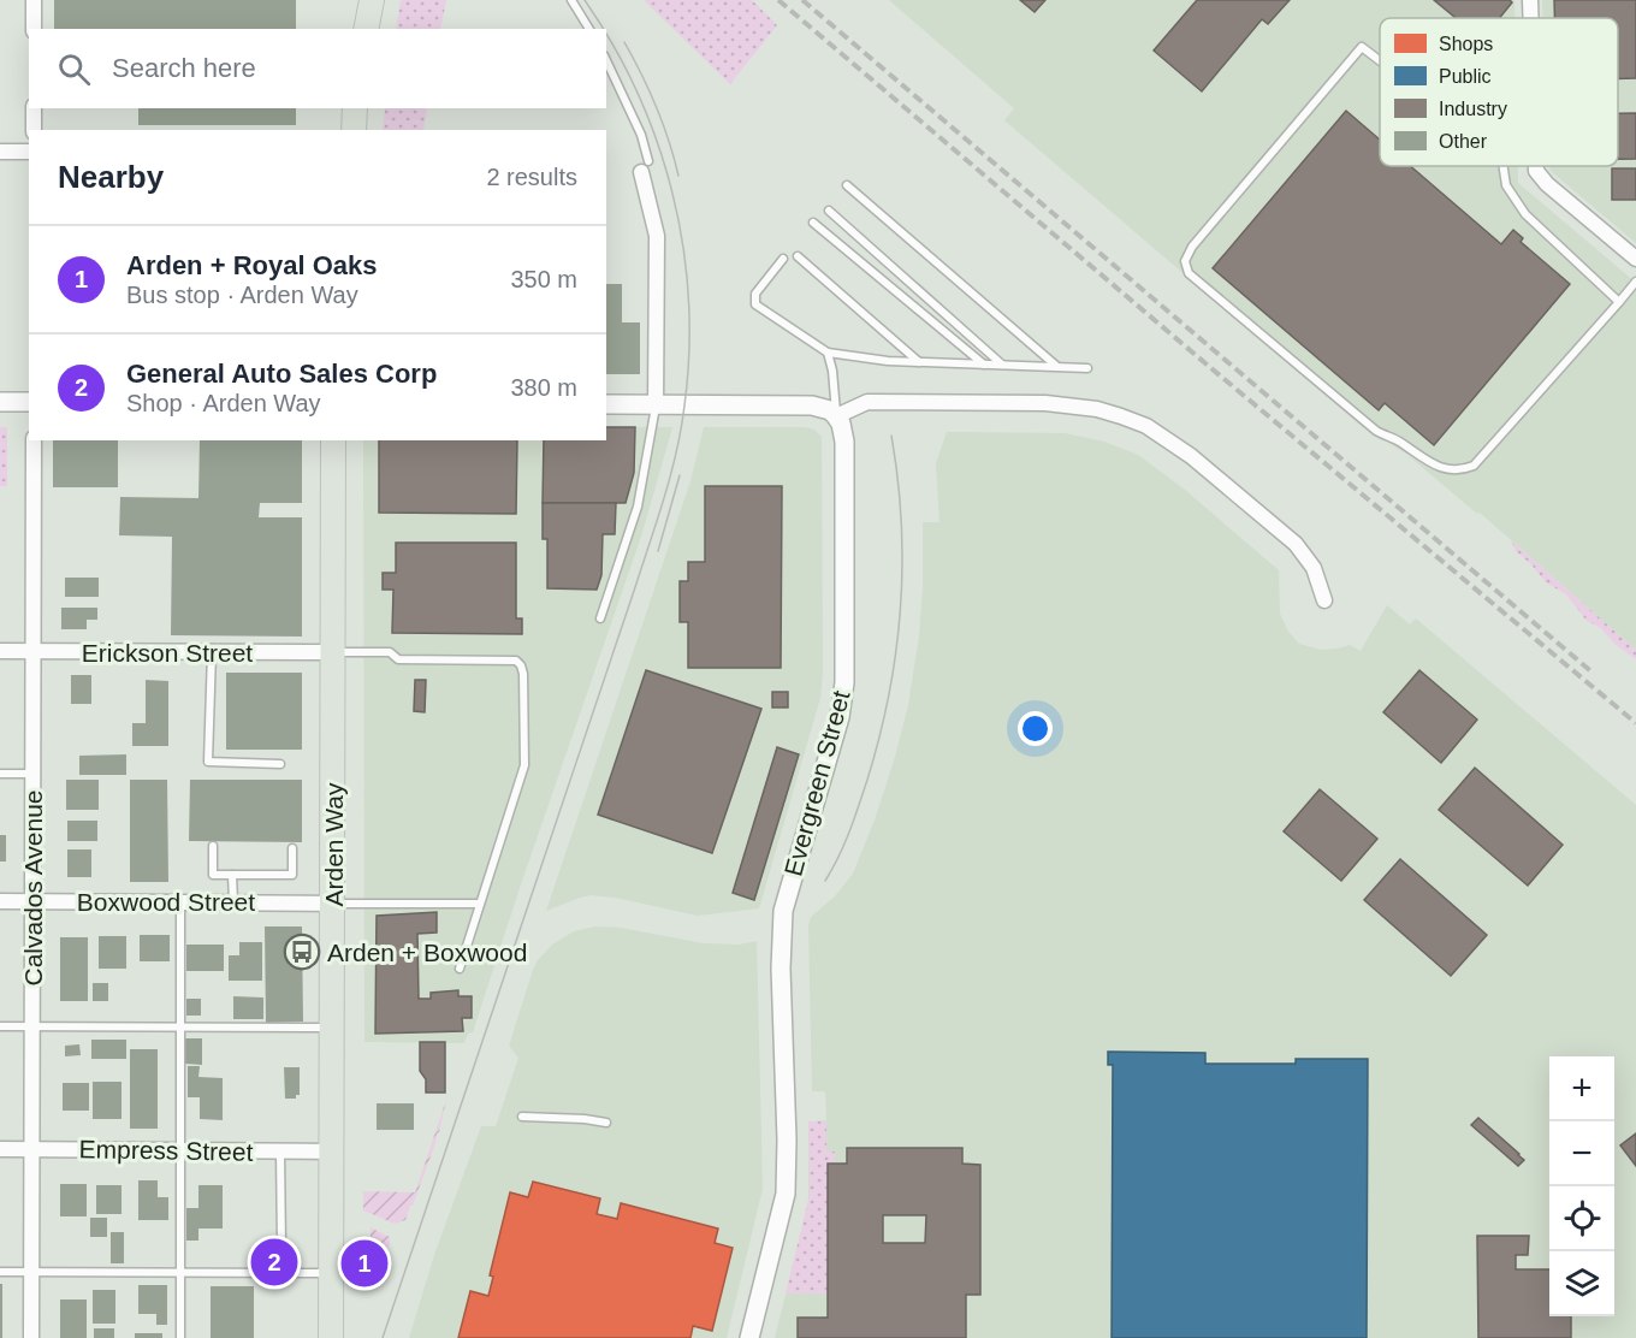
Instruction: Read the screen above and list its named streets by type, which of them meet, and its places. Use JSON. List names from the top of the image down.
{
  "streets": {
    "main road": ["Arden Way"],
    "street": [
      "Erickson Street",
      "Evergreen Street",
      "Calvados Avenue",
      "Boxwood Street",
      "Empress Street"
    ]
  },
  "crossings": [
    ["Erickson Street", "Arden Way"],
    ["Erickson Street", "Calvados Avenue"],
    ["Arden Way", "Boxwood Street"],
    ["Arden Way", "Empress Street"],
    ["Calvados Avenue", "Boxwood Street"],
    ["Calvados Avenue", "Empress Street"]
  ],
  "places": {
    "bus stop": ["Arden + Boxwood"]
  },
  "legend": [
    "Shops",
    "Public",
    "Industry",
    "Other"
  ],
  "page": {
    "search": "Search here",
    "heading": ["Nearby", "2 results"],
    "list": [
      {
        "mark": "1",
        "name": "Arden + Royal Oaks",
        "note": "Bus stop · Arden Way",
        "value": "350 m"
      },
      {
        "mark": "2",
        "name": "General Auto Sales Corp",
        "note": "Shop · Arden Way",
        "value": "380 m"
      }
    ],
    "map_buttons": ["+", "−"],
    "pins": ["2", "1"]
  }
}
